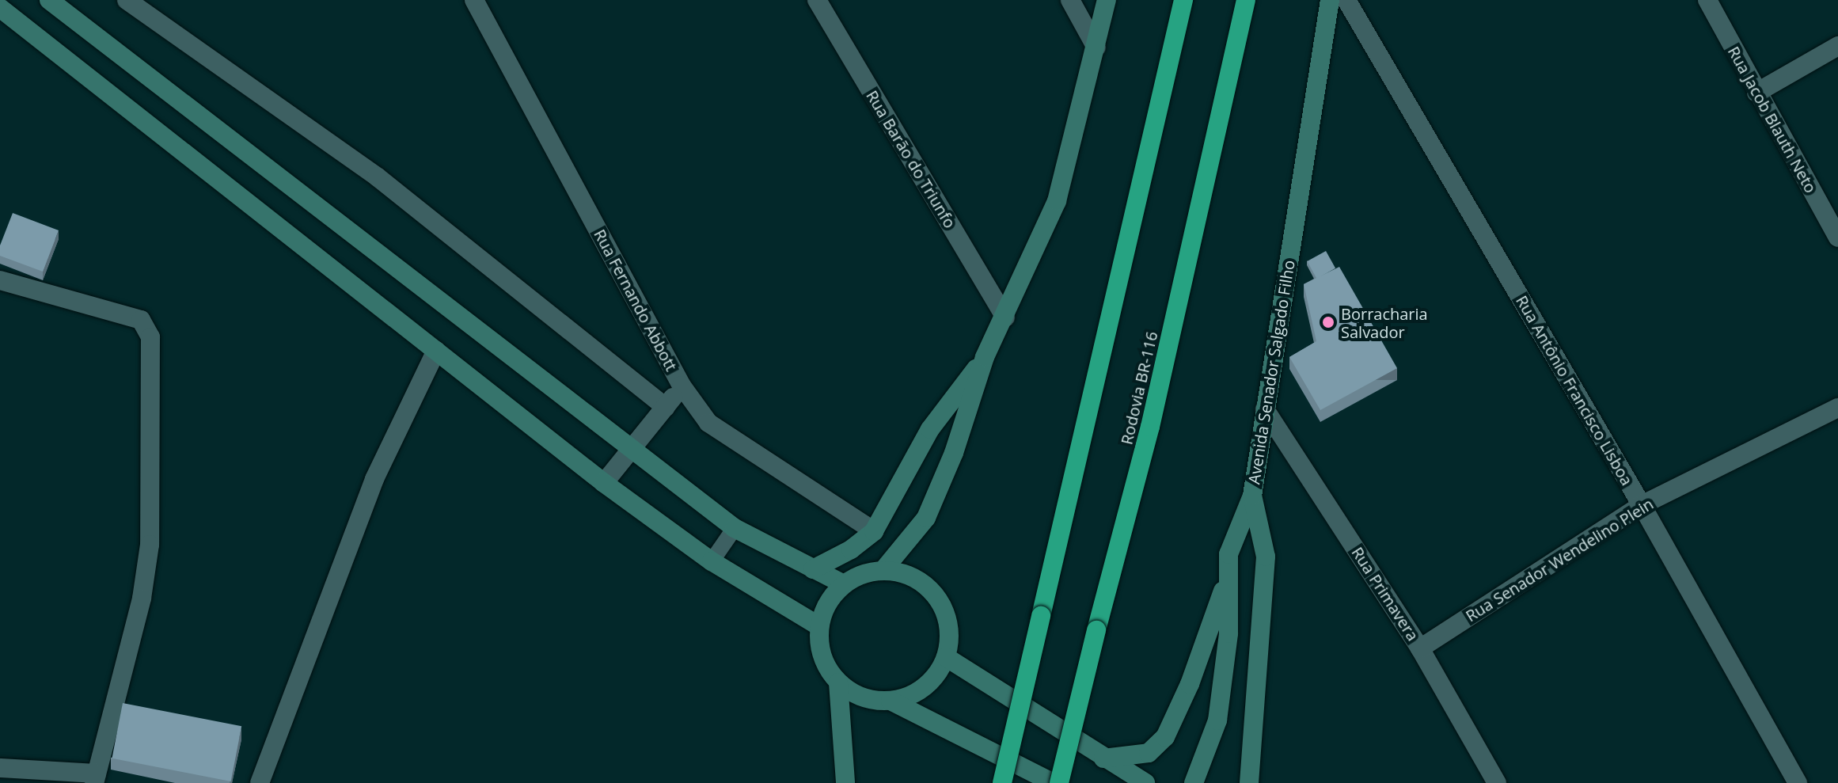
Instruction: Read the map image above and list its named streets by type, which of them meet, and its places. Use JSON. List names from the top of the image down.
{
  "streets": {
    "highway": ["Rodovia BR-116"],
    "main road": ["Avenida Senador Salgado Filho"],
    "street": [
      "Rua Jacob Blauth Neto",
      "Rua Barão do Triunfo",
      "Rua Fernando Abbott",
      "Rua Antônio Francisco Lisboa",
      "Rua Senador Wendelino Plein",
      "Rua Primavera"
    ]
  },
  "crossings": [
    ["Avenida Senador Salgado Filho", "Rua Primavera"],
    ["Rua Antônio Francisco Lisboa", "Rua Senador Wendelino Plein"],
    ["Rua Senador Wendelino Plein", "Rua Primavera"]
  ],
  "places": ["Borracharia Salvador"]
}
